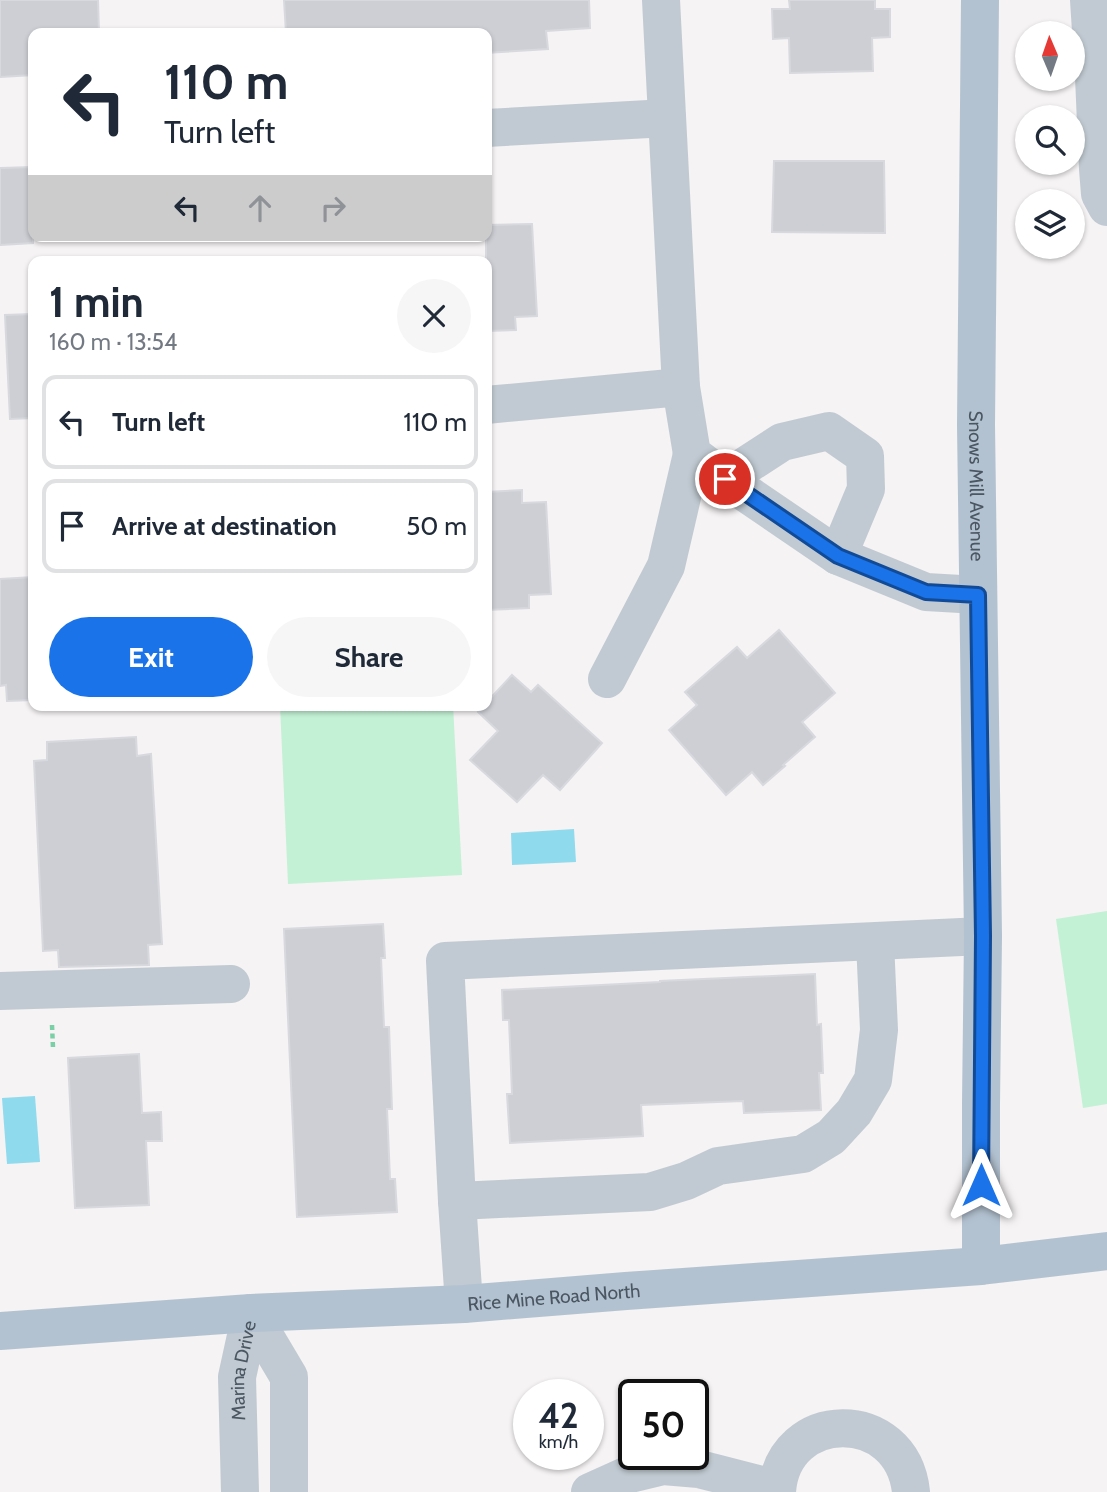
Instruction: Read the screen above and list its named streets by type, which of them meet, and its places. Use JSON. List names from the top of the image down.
{
  "streets": {
    "main road": ["Snows Mill Avenue", "Rice Mine Road North"],
    "street": ["Marina Drive"]
  },
  "crossings": [
    ["Snows Mill Avenue", "Rice Mine Road North"],
    ["Rice Mine Road North", "Marina Drive"]
  ],
  "north": "top",
  "page": {
    "turn": ["110 m", "Turn left"],
    "heading": ["1 min", "160 m · 13:54"],
    "list": [
      {
        "name": "Turn left",
        "value": "110 m"
      },
      {
        "name": "Arrive at destination",
        "value": "50 m"
      }
    ],
    "buttons": ["Exit", "Share"],
    "speed": "42 km/h",
    "limit": "50"
  }
}
